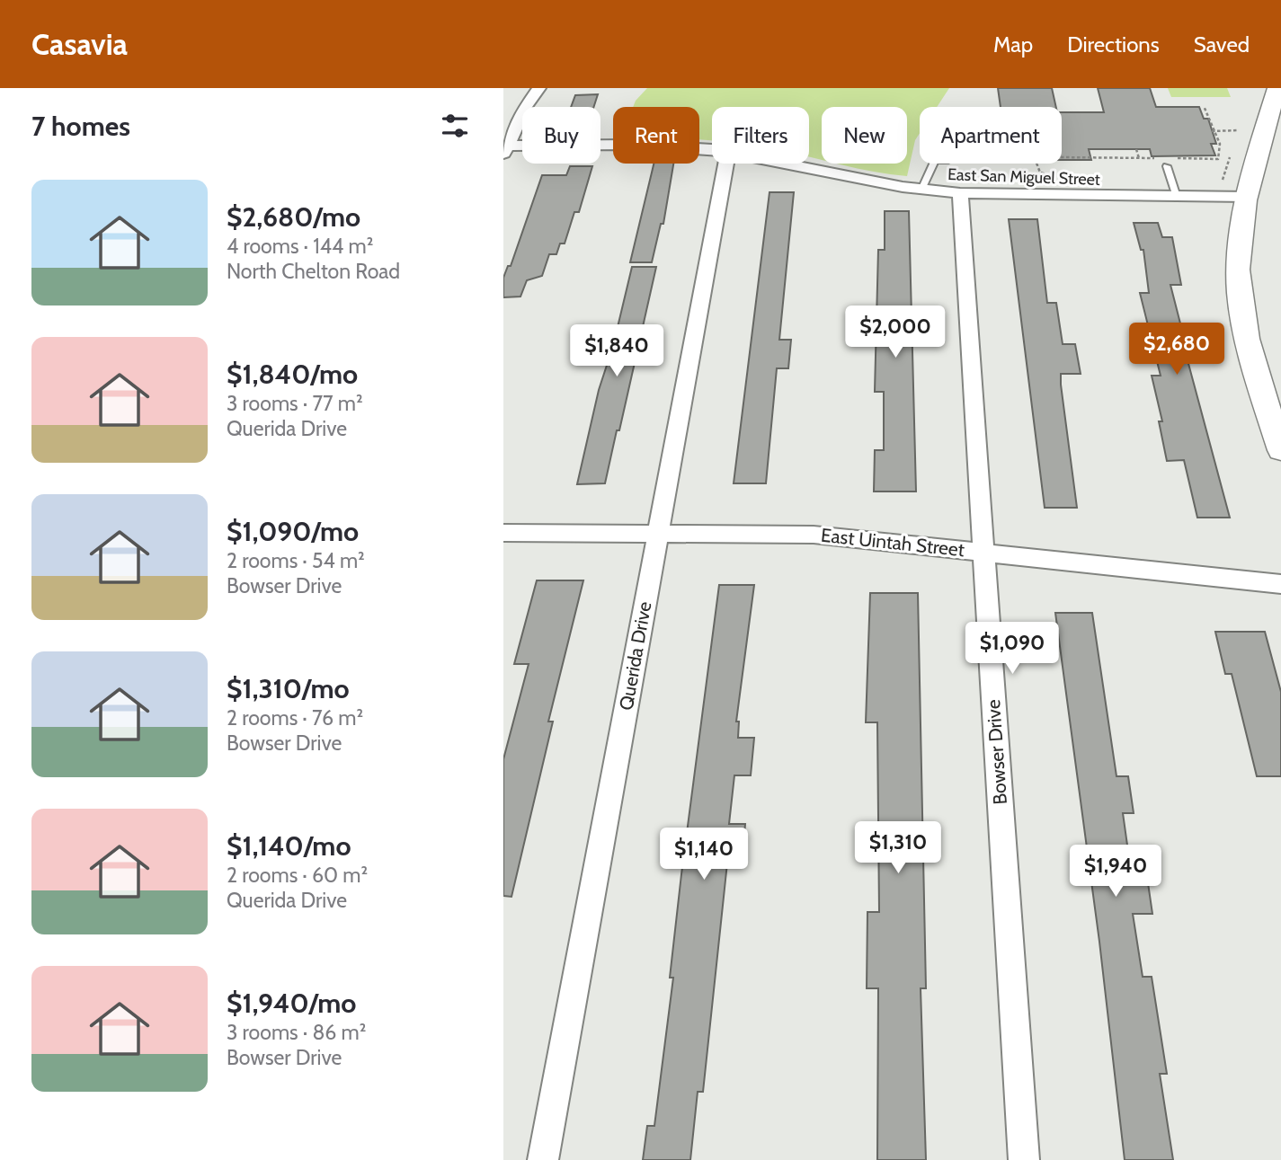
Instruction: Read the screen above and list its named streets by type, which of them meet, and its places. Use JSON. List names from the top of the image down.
{
  "streets": {
    "street": [
      "East San Miguel Street",
      "East Uintah Street",
      "Querida Drive",
      "Bowser Drive"
    ]
  },
  "crossings": [
    ["East San Miguel Street", "Bowser Drive"],
    ["East Uintah Street", "Querida Drive"],
    ["East Uintah Street", "Bowser Drive"]
  ],
  "page": {
    "header": "Casavia",
    "nav": ["Map", "Directions", "Saved"],
    "heading": "7 homes",
    "chip": [
      "Buy",
      "Rent",
      "Filters",
      "New",
      "Apartment"
    ],
    "list": [
      {
        "name": "$2,680/mo",
        "note": "4 rooms · 144 m² · North Chelton Road"
      },
      {
        "name": "$1,840/mo",
        "note": "3 rooms · 77 m² · Querida Drive"
      },
      {
        "name": "$1,090/mo",
        "note": "2 rooms · 54 m² · Bowser Drive"
      },
      {
        "name": "$1,310/mo",
        "note": "2 rooms · 76 m² · Bowser Drive"
      },
      {
        "name": "$1,140/mo",
        "note": "2 rooms · 60 m² · Querida Drive"
      },
      {
        "name": "$1,940/mo",
        "note": "3 rooms · 86 m² · Bowser Drive"
      }
    ],
    "price": [
      "$2,000",
      "$2,680",
      "$1,840",
      "$1,090",
      "$1,310",
      "$1,140",
      "$1,940"
    ]
  }
}
